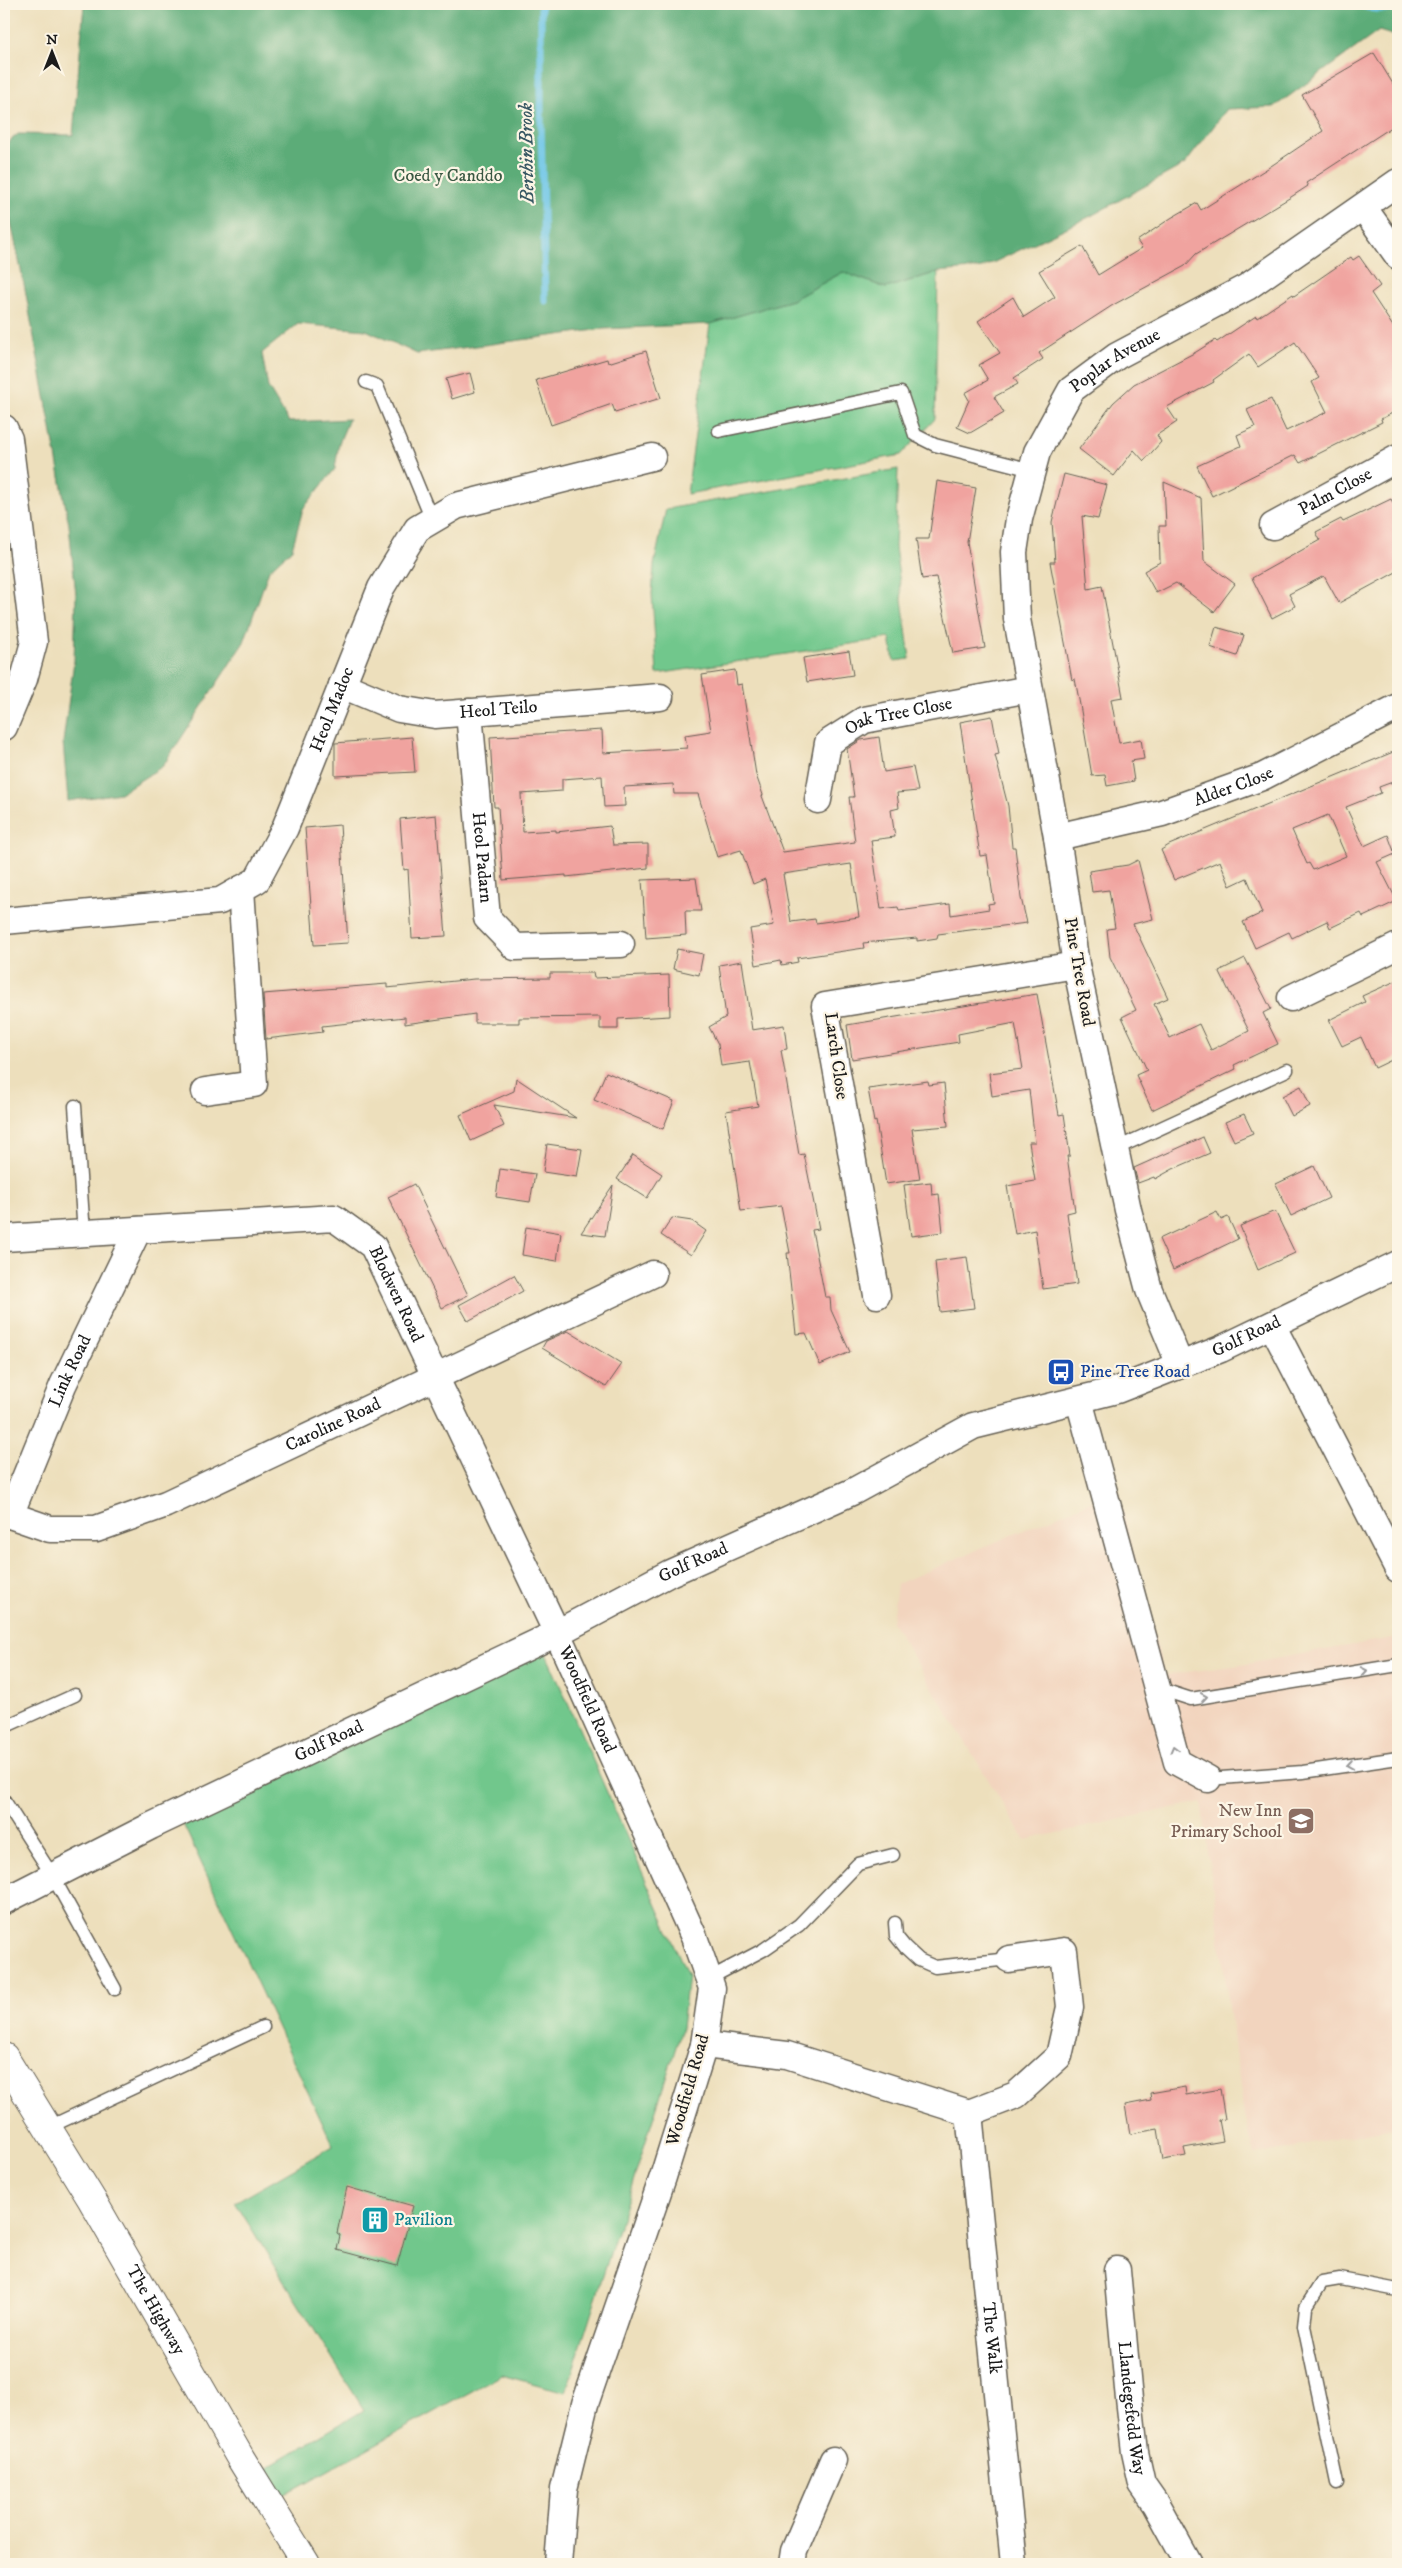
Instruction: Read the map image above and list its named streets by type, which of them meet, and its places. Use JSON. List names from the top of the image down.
{
  "streets": {
    "street": [
      "Poplar Avenue",
      "Palm Close",
      "Heol Madoc",
      "Heol Teilo",
      "Oak Tree Close",
      "Alder Close",
      "Heol Padarn",
      "Pine Tree Road",
      "Larch Close",
      "Blodwen Road",
      "Golf Road",
      "Link Road",
      "Caroline Road",
      "Woodfield Road",
      "The Highway",
      "The Walk",
      "Llandegefedd Way"
    ]
  },
  "crossings": [
    ["Poplar Avenue", "Oak Tree Close"],
    ["Poplar Avenue", "Pine Tree Road"],
    ["Heol Madoc", "Heol Teilo"],
    ["Heol Teilo", "Heol Padarn"],
    ["Oak Tree Close", "Pine Tree Road"],
    ["Alder Close", "Pine Tree Road"],
    ["Pine Tree Road", "Larch Close"],
    ["Pine Tree Road", "Golf Road"],
    ["Blodwen Road", "Golf Road"],
    ["Blodwen Road", "Link Road"],
    ["Blodwen Road", "Caroline Road"],
    ["Blodwen Road", "Woodfield Road"],
    ["Golf Road", "Woodfield Road"],
    ["Link Road", "Caroline Road"]
  ],
  "water": ["Berthin Brook"],
  "parks": ["Coed y Canddo"],
  "places": {
    "bus stop": ["Pine Tree Road"],
    "school or university": ["New Inn Primary School"],
    "building": ["Pavilion"]
  },
  "north": "top"
}
